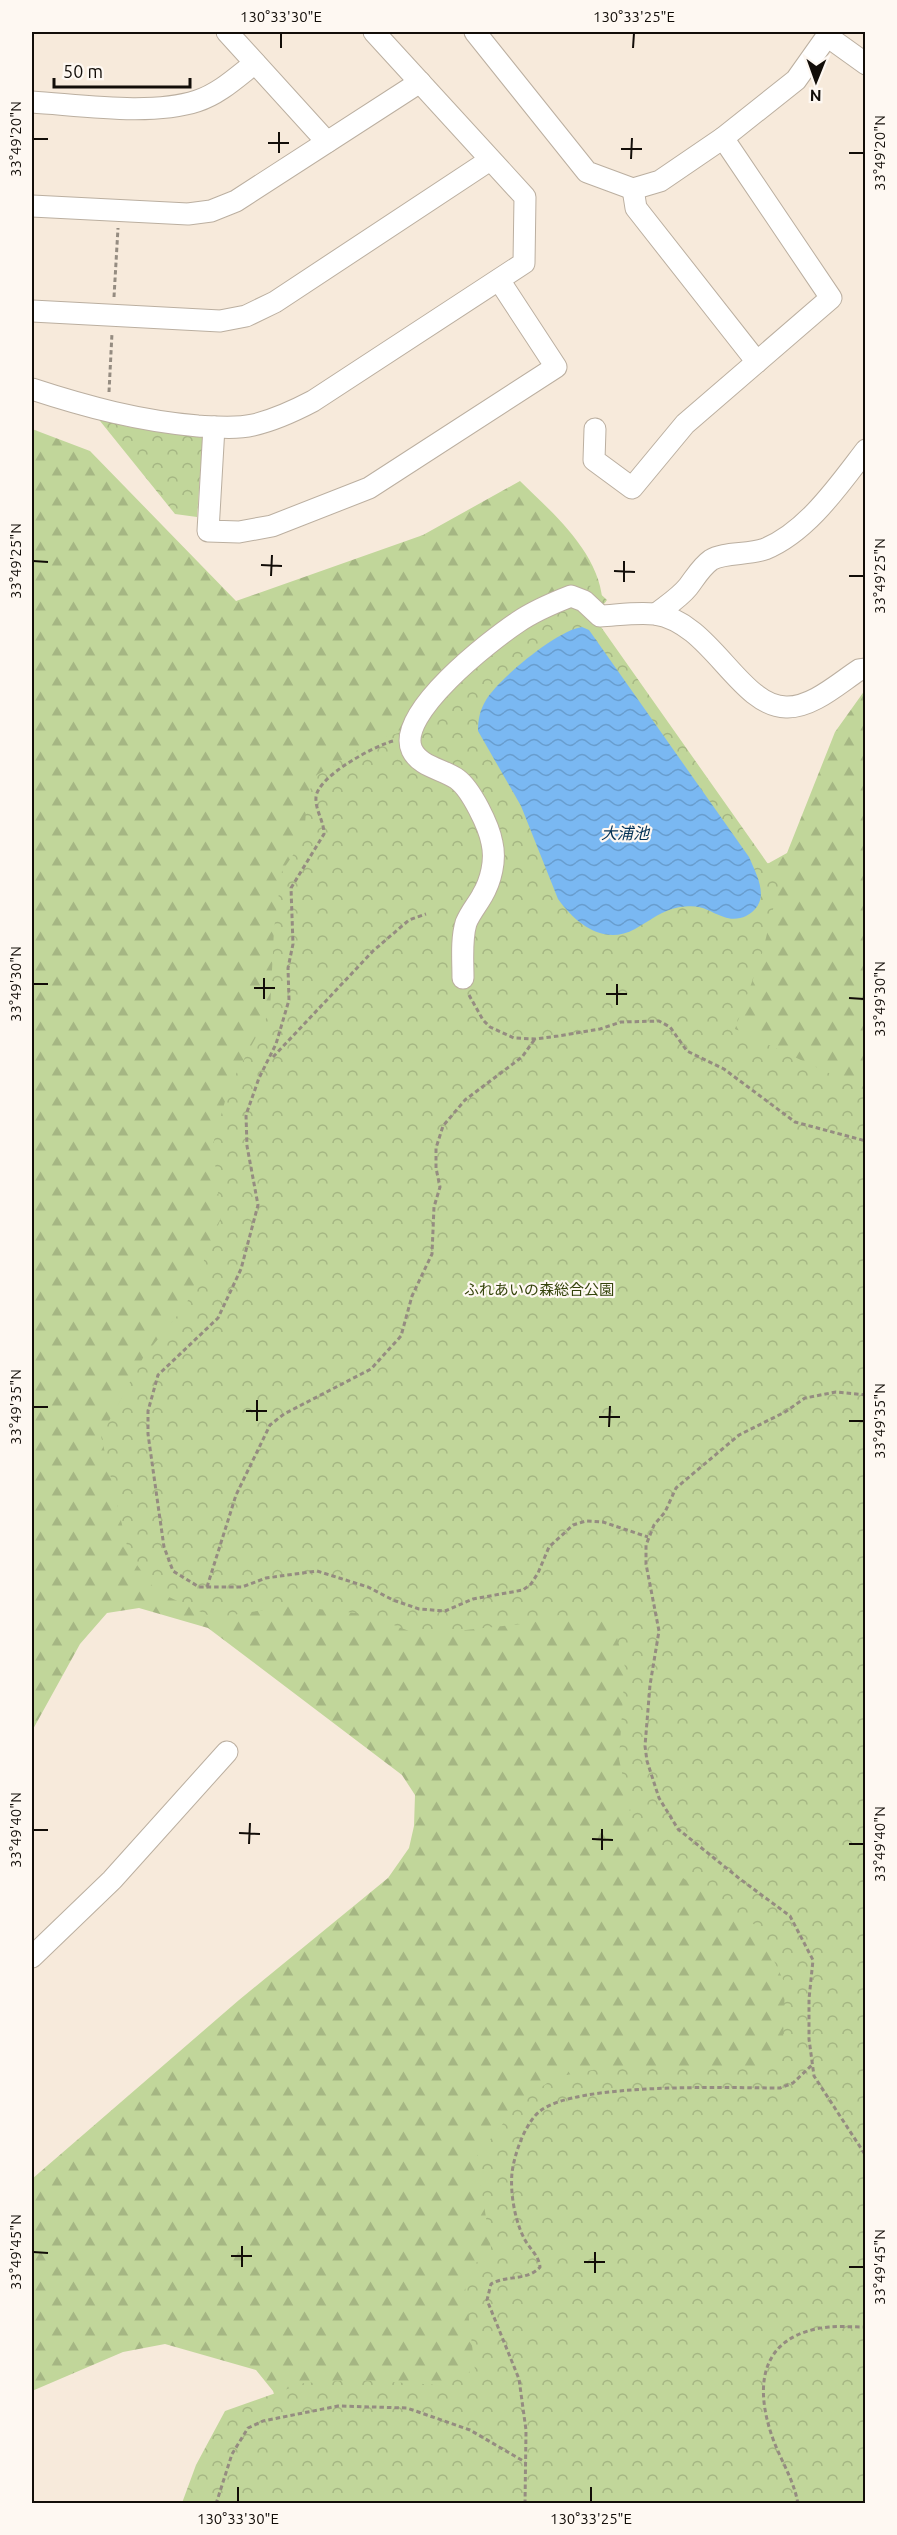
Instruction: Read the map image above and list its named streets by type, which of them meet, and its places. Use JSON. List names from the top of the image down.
{
  "water": ["大浦池"],
  "parks": ["ふれあいの森総合公園"],
  "scale_bar": "50 m",
  "north": "bottom",
  "coordinates": [
    "130°33'30\"E",
    "130°33'25\"E",
    "33°49'20\"N",
    "33°49'25\"N",
    "33°49'30\"N",
    "33°49'35\"N",
    "33°49'40\"N",
    "33°49'45\"N"
  ]
}
